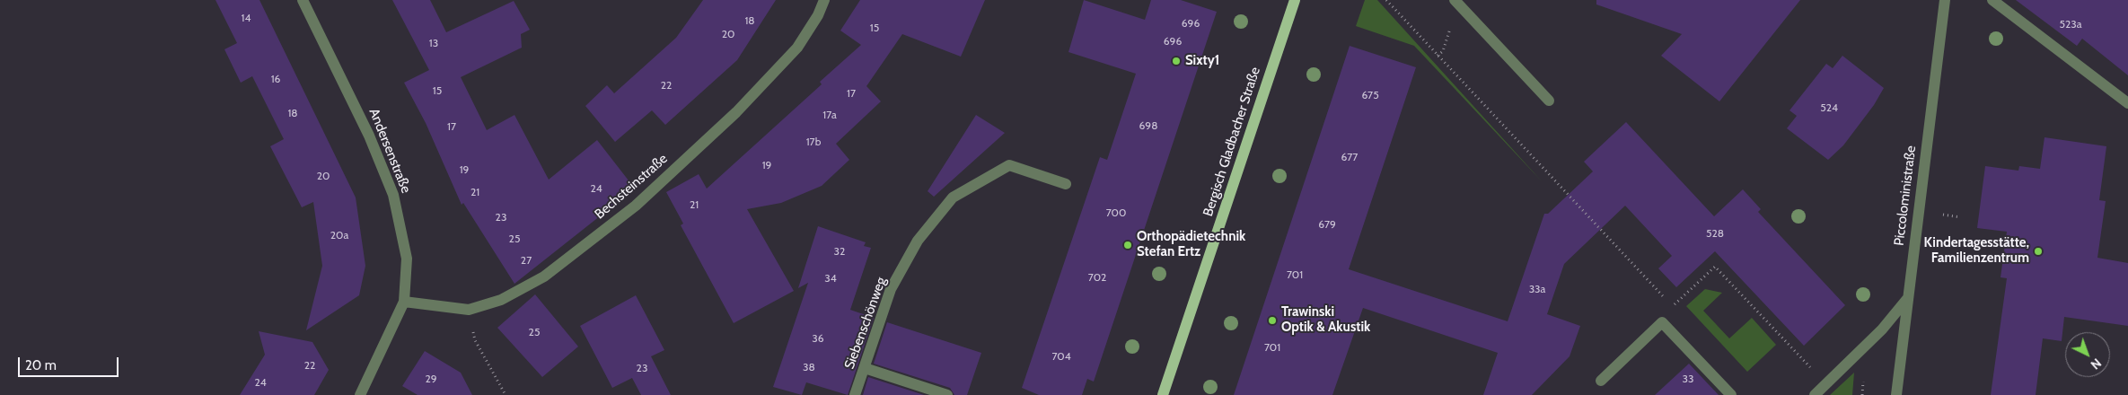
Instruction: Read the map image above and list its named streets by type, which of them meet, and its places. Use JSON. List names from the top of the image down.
{
  "streets": {
    "main road": ["Bergisch Gladbacher Straße"],
    "street": [
      "Andersenstraße",
      "Bechsteinstraße",
      "Piccoloministraße",
      "Siebenschönweg"
    ]
  },
  "crossings": [
    ["Andersenstraße", "Bechsteinstraße"]
  ],
  "places": [
    "Sixty1",
    "Orthopädietechnik Stefan Ertz",
    "Kindertagesstätte, Familienzentrum",
    "Trawinski Optik & Akustik"
  ],
  "house_numbers": [
    "14",
    "18",
    "696",
    "523a",
    "15",
    "20",
    "696",
    "13",
    "16",
    "22",
    "15",
    "17",
    "675",
    "524",
    "18",
    "17a",
    "698",
    "17",
    "17b",
    "677",
    "19",
    "19",
    "20",
    "24",
    "21",
    "21",
    "700",
    "23",
    "679",
    "528",
    "20a",
    "25",
    "32",
    "27",
    "701",
    "702",
    "34",
    "33a",
    "25",
    "36",
    "701",
    "704",
    "22",
    "38",
    "23",
    "29",
    "33",
    "24"
  ],
  "scale_bar": "20 m",
  "north": "bottom right"
}
